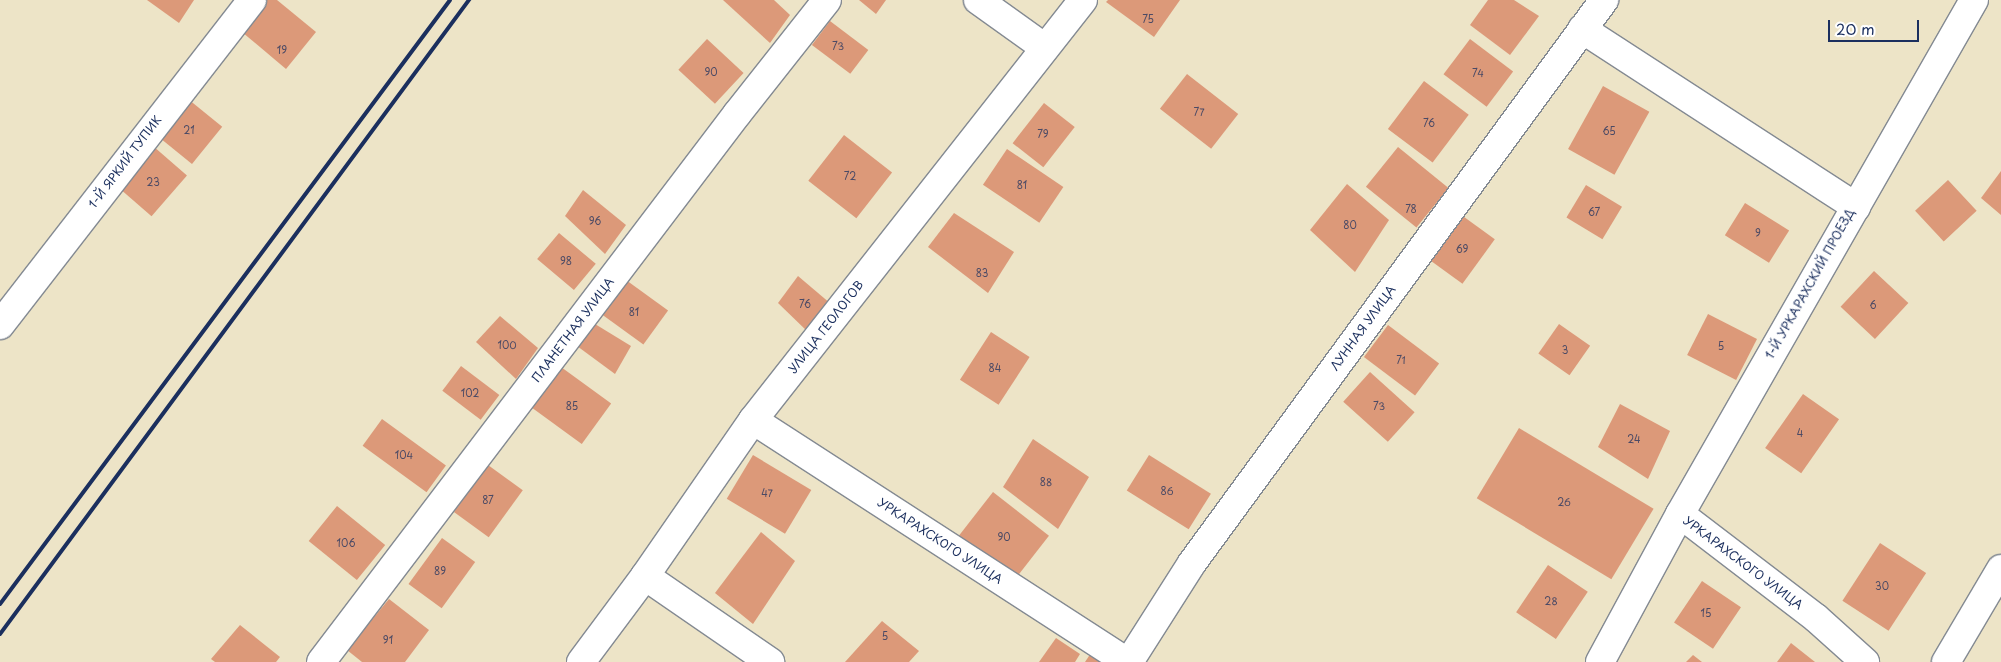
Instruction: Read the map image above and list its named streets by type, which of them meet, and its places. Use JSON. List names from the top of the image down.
{
  "streets": {
    "street": [
      "1-Й ЯРКИЙ ТУПИК",
      "1-Й УРКАРАХСКИЙ ПРОЕЗД",
      "УЛИЦА ГЕОЛОГОВ",
      "ЛУННАЯ УЛИЦА",
      "ПЛАНЕТНАЯ УЛИЦА",
      "УРКАРАХСКОГО УЛИЦА"
    ]
  },
  "crossings": [
    ["1-Й УРКАРАХСКИЙ ПРОЕЗД", "ЛУННАЯ УЛИЦА"],
    ["1-Й УРКАРАХСКИЙ ПРОЕЗД", "УРКАРАХСКОГО УЛИЦА"],
    ["УЛИЦА ГЕОЛОГОВ", "УРКАРАХСКОГО УЛИЦА"],
    ["ЛУННАЯ УЛИЦА", "УРКАРАХСКОГО УЛИЦА"]
  ],
  "house_numbers": [
    "75",
    "73",
    "19",
    "90",
    "74",
    "77",
    "76",
    "21",
    "65",
    "79",
    "72",
    "23",
    "81",
    "78",
    "67",
    "96",
    "80",
    "9",
    "69",
    "98",
    "83",
    "76",
    "6",
    "81",
    "100",
    "5",
    "3",
    "71",
    "84",
    "102",
    "85",
    "73",
    "4",
    "24",
    "104",
    "88",
    "86",
    "47",
    "87",
    "26",
    "90",
    "106",
    "89",
    "30",
    "28",
    "15",
    "5",
    "91"
  ],
  "scale_bar": "20 m"
}
